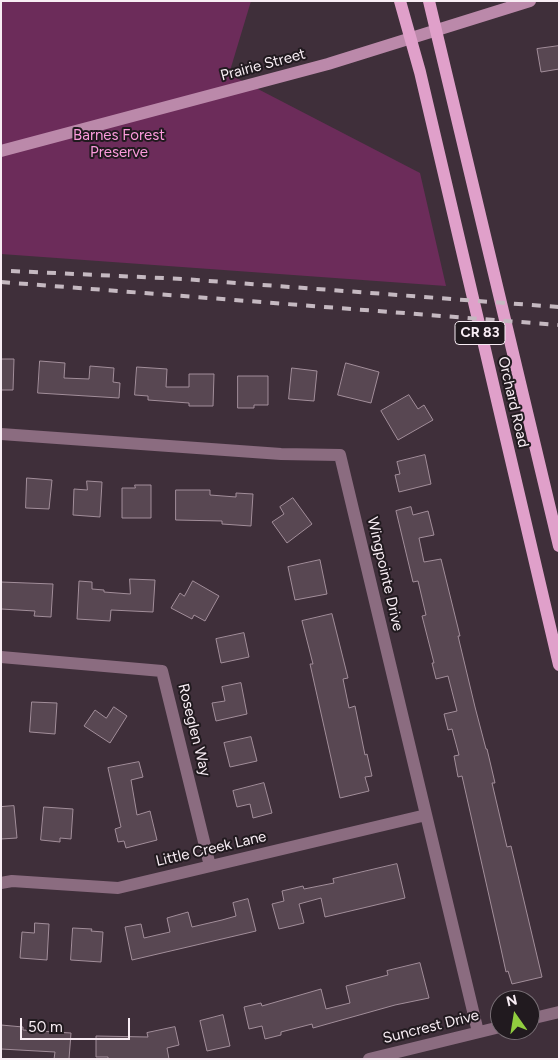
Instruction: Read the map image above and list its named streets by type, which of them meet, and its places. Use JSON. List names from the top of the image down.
{
  "streets": {
    "main road": ["CR 83", "Orchard Road"],
    "street": [
      "Prairie Street",
      "Wingpointe Drive",
      "Roseglen Way",
      "Little Creek Lane",
      "Suncrest Drive"
    ]
  },
  "crossings": [
    ["Prairie Street", "Orchard Road"],
    ["Wingpointe Drive", "Little Creek Lane"],
    ["Wingpointe Drive", "Suncrest Drive"],
    ["Roseglen Way", "Little Creek Lane"]
  ],
  "parks": ["Barnes Forest Preserve"],
  "scale_bar": "50 m",
  "north": "top"
}
